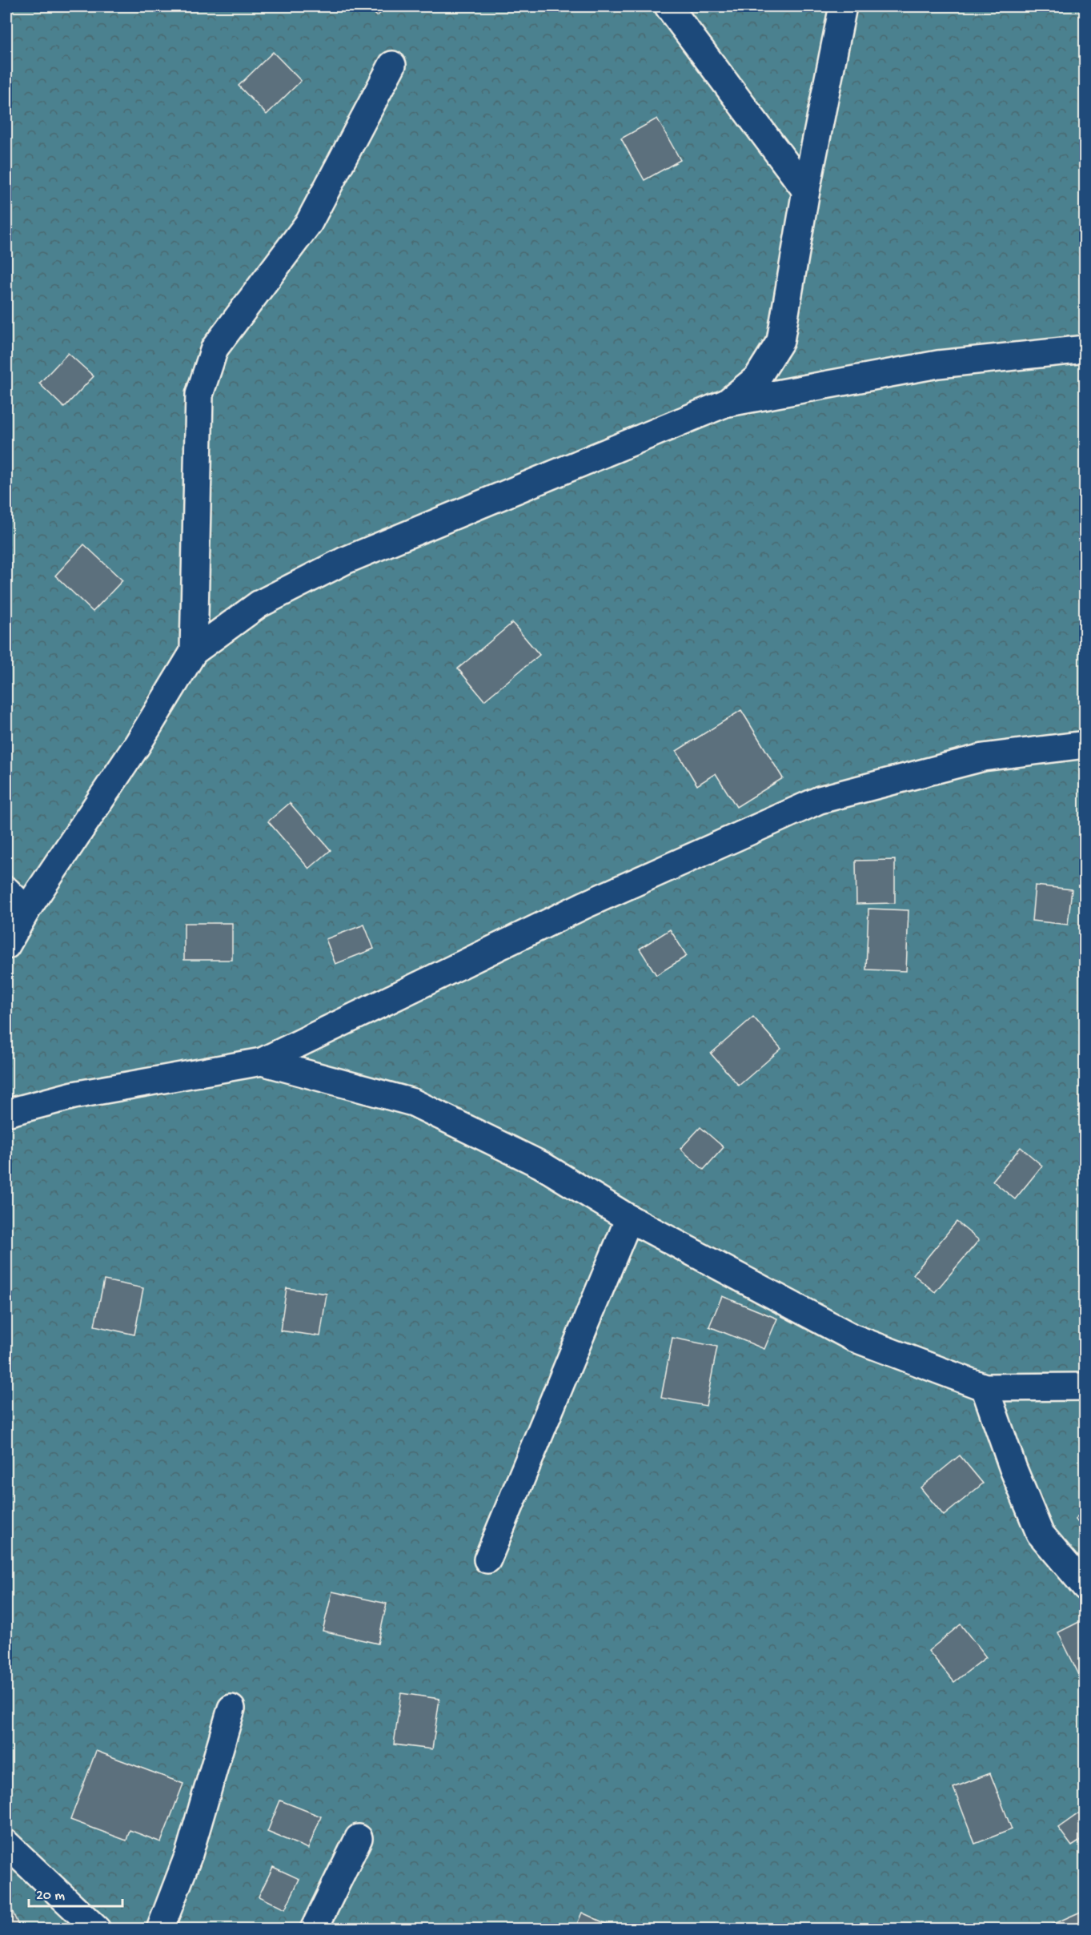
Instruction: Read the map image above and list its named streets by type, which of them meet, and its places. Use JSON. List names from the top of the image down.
{
  "scale_bar": "20 m"
}
